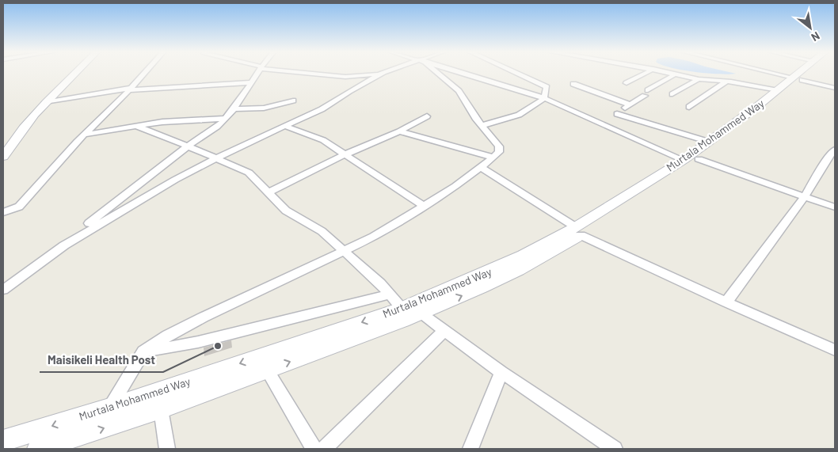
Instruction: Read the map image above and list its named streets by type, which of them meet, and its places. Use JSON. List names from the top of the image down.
{
  "streets": {
    "main road": ["Murtala Mohammed Way"]
  },
  "places": ["Maisikeli Health Post"],
  "north": "bottom right"
}
